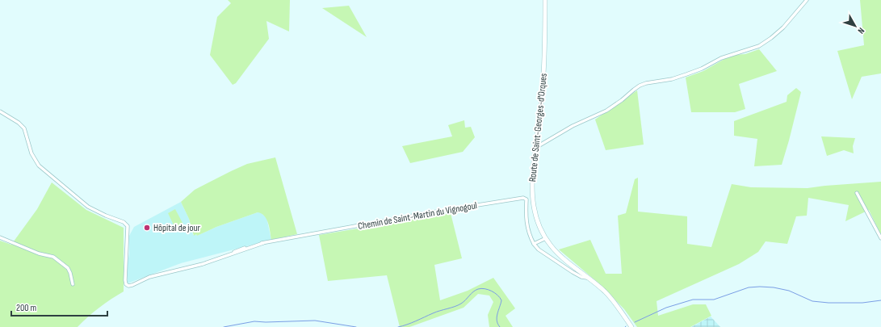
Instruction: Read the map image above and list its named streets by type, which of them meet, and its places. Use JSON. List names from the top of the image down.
{
  "streets": {
    "street": ["Route de Saint-Georges-d'Orques", "Chemin de Saint-Martin du Vignogoul"]
  },
  "crossings": [
    ["Route de Saint-Georges-d'Orques", "Chemin de Saint-Martin du Vignogoul"]
  ],
  "places": ["Hôpital de jour"],
  "scale_bar": "200 m",
  "north": "bottom right"
}
